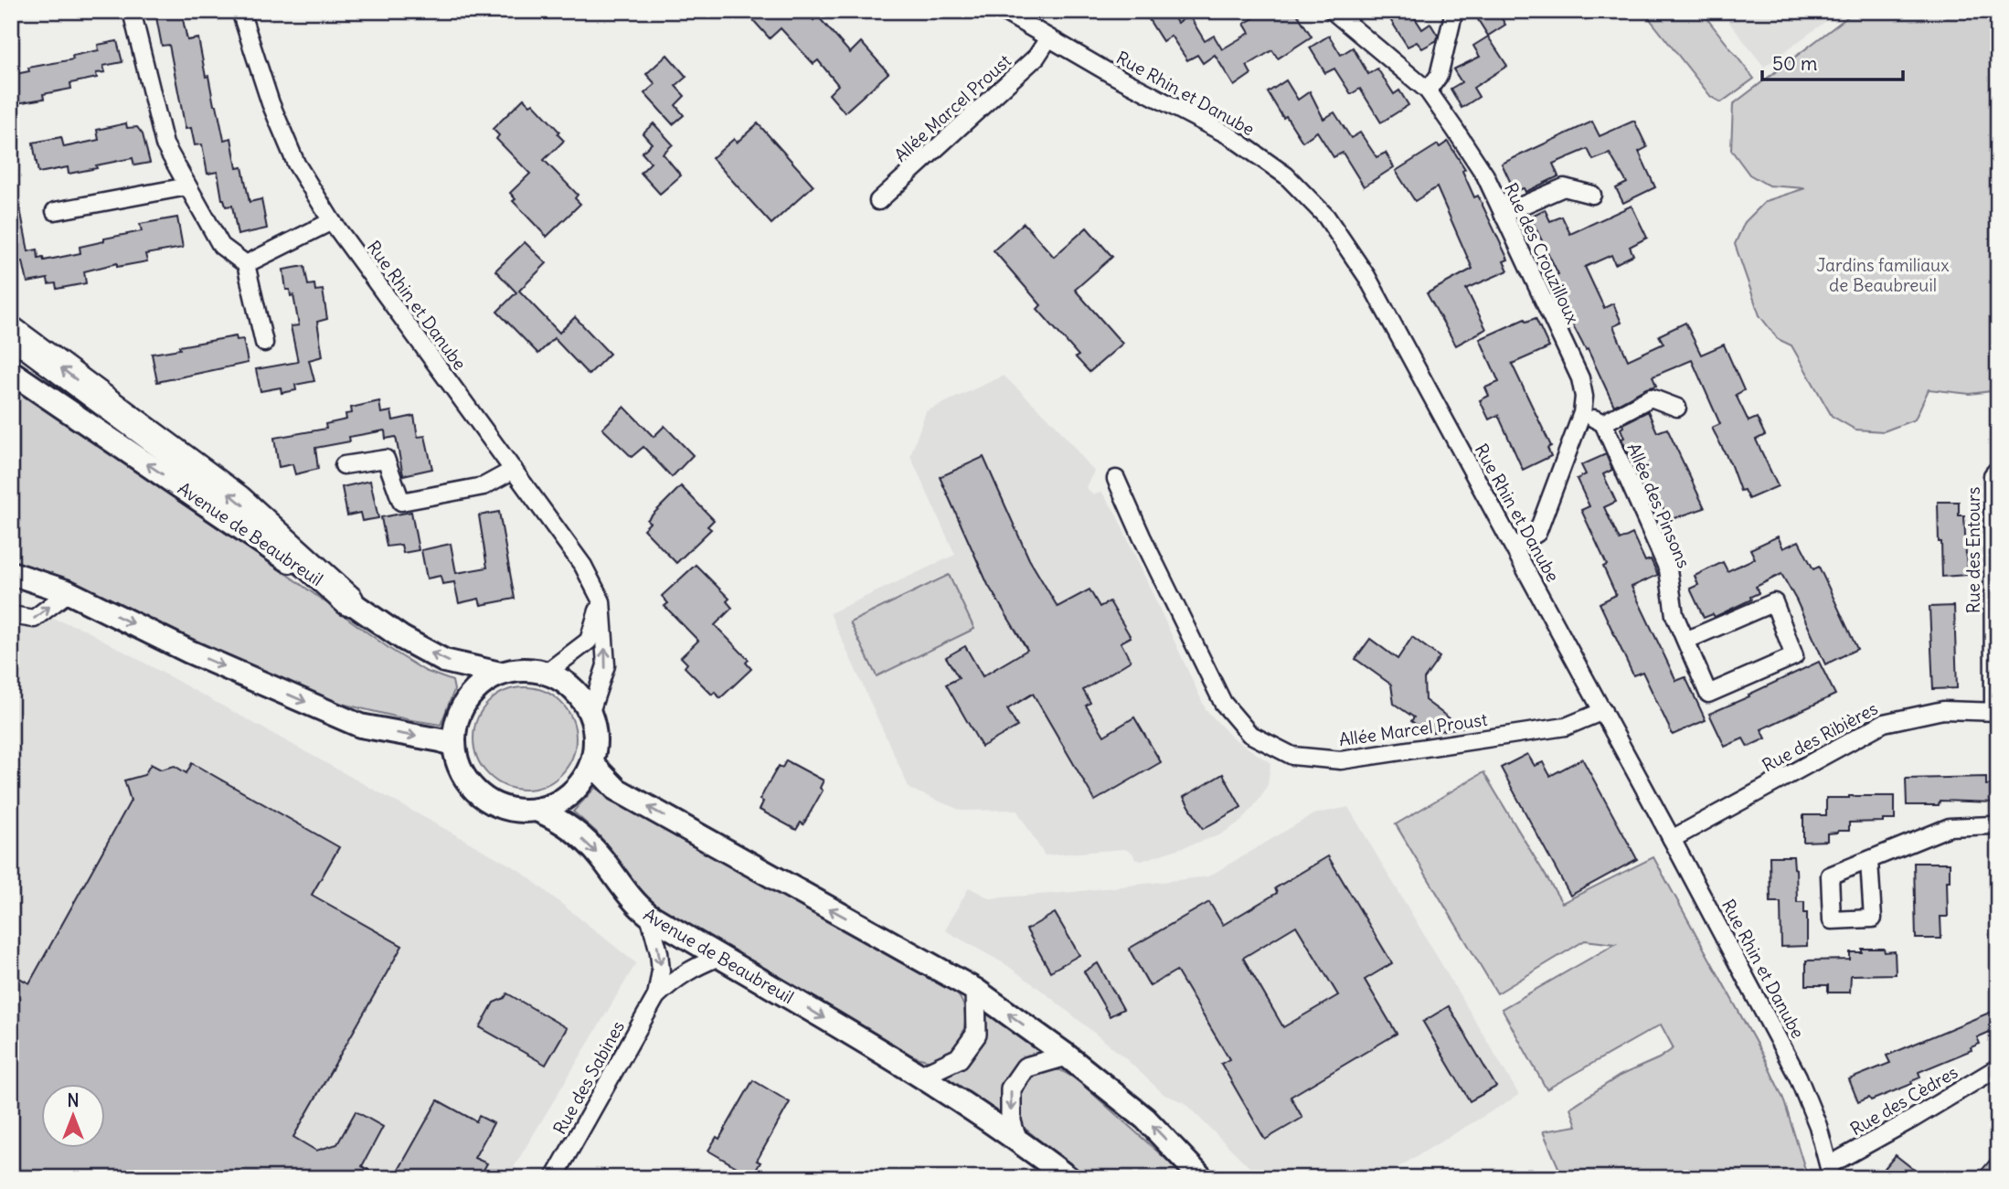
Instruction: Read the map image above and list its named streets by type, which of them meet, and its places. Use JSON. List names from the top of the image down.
{
  "streets": {
    "main road": ["Avenue de Beaubreuil"],
    "street": [
      "Rue Rhin et Danube",
      "Allée Marcel Proust",
      "Rue des Crouzilloux",
      "Allée des Pinsons",
      "Rue des Entours",
      "Rue des Ribières",
      "Rue des Sabines",
      "Rue des Cèdres"
    ]
  },
  "crossings": [
    ["Rue Rhin et Danube", "Allée Marcel Proust"],
    ["Rue Rhin et Danube", "Rue des Crouzilloux"],
    ["Rue Rhin et Danube", "Avenue de Beaubreuil"],
    ["Rue Rhin et Danube", "Rue des Ribières"],
    ["Rue Rhin et Danube", "Rue des Cèdres"],
    ["Avenue de Beaubreuil", "Rue des Sabines"],
    ["Rue des Entours", "Rue des Ribières"]
  ],
  "parks": ["Jardins familiaux de Beaubreuil"],
  "scale_bar": "50 m",
  "north": "top"
}
